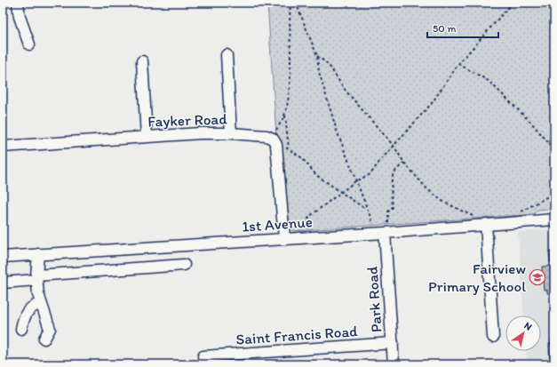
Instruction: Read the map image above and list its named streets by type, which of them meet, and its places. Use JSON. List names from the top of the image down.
{
  "streets": {
    "street": [
      "Fayker Road",
      "1st Avenue",
      "Park Road",
      "Saint Francis Road"
    ]
  },
  "crossings": [
    ["1st Avenue", "Park Road"],
    ["Park Road", "Saint Francis Road"]
  ],
  "places": {
    "school or university": ["Fairview Primary School"]
  },
  "scale_bar": "50 m",
  "north": "top right"
}
